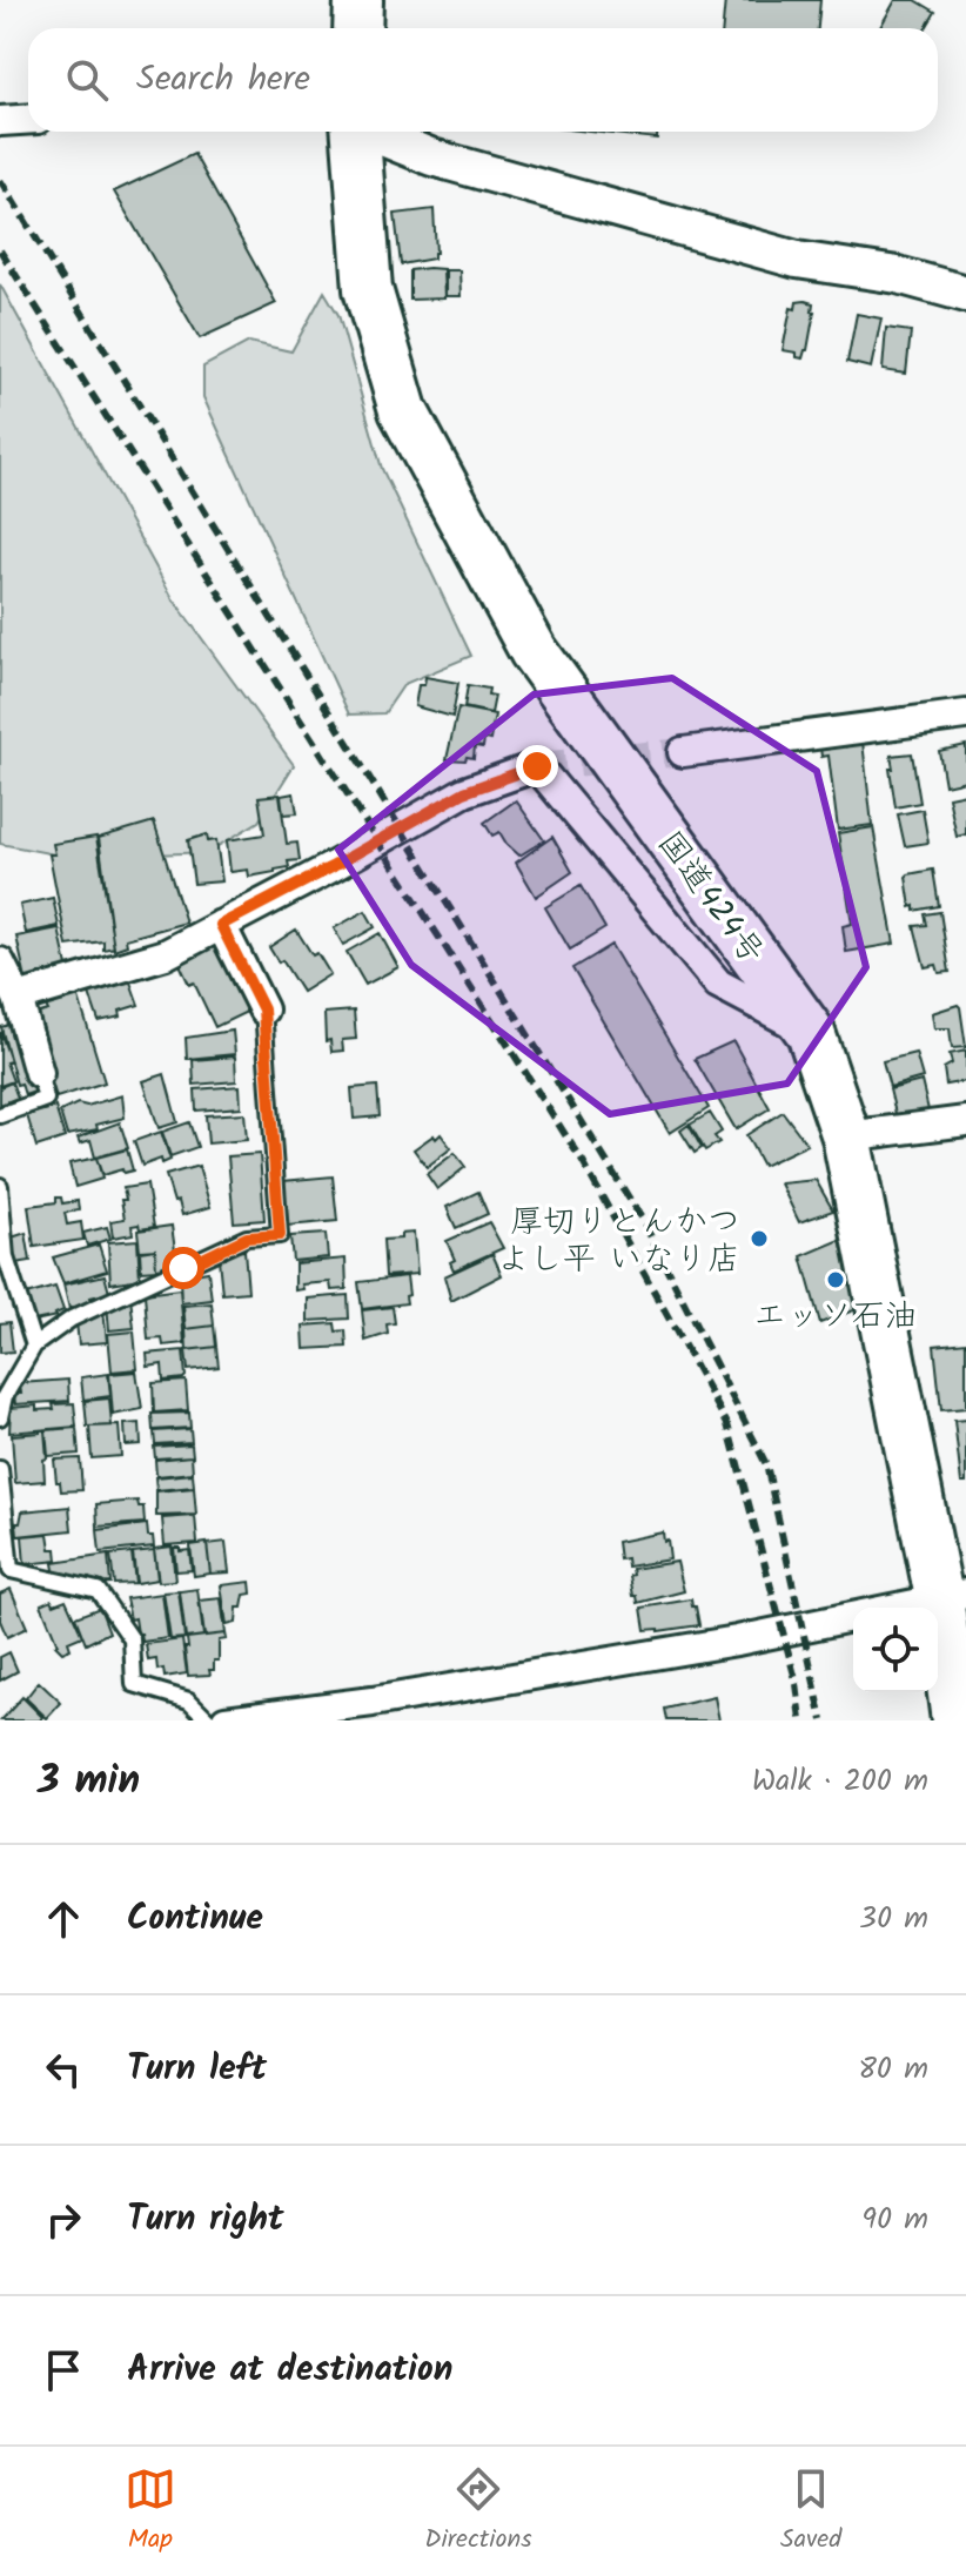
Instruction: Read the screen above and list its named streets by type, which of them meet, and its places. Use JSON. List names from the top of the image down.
{
  "streets": {
    "highway": ["国道424号"]
  },
  "places": ["厚切りとんかつ よし平 いなり店", "エッソ石油"],
  "page": {
    "search": "Search here",
    "heading": ["3 min", "Walk · 200 m"],
    "list": [
      ["Continue", "30 m"],
      ["Turn left", "80 m"],
      ["Turn right", "90 m"],
      "Arrive at destination"
    ],
    "nav": ["Map", "Directions", "Saved"]
  }
}
